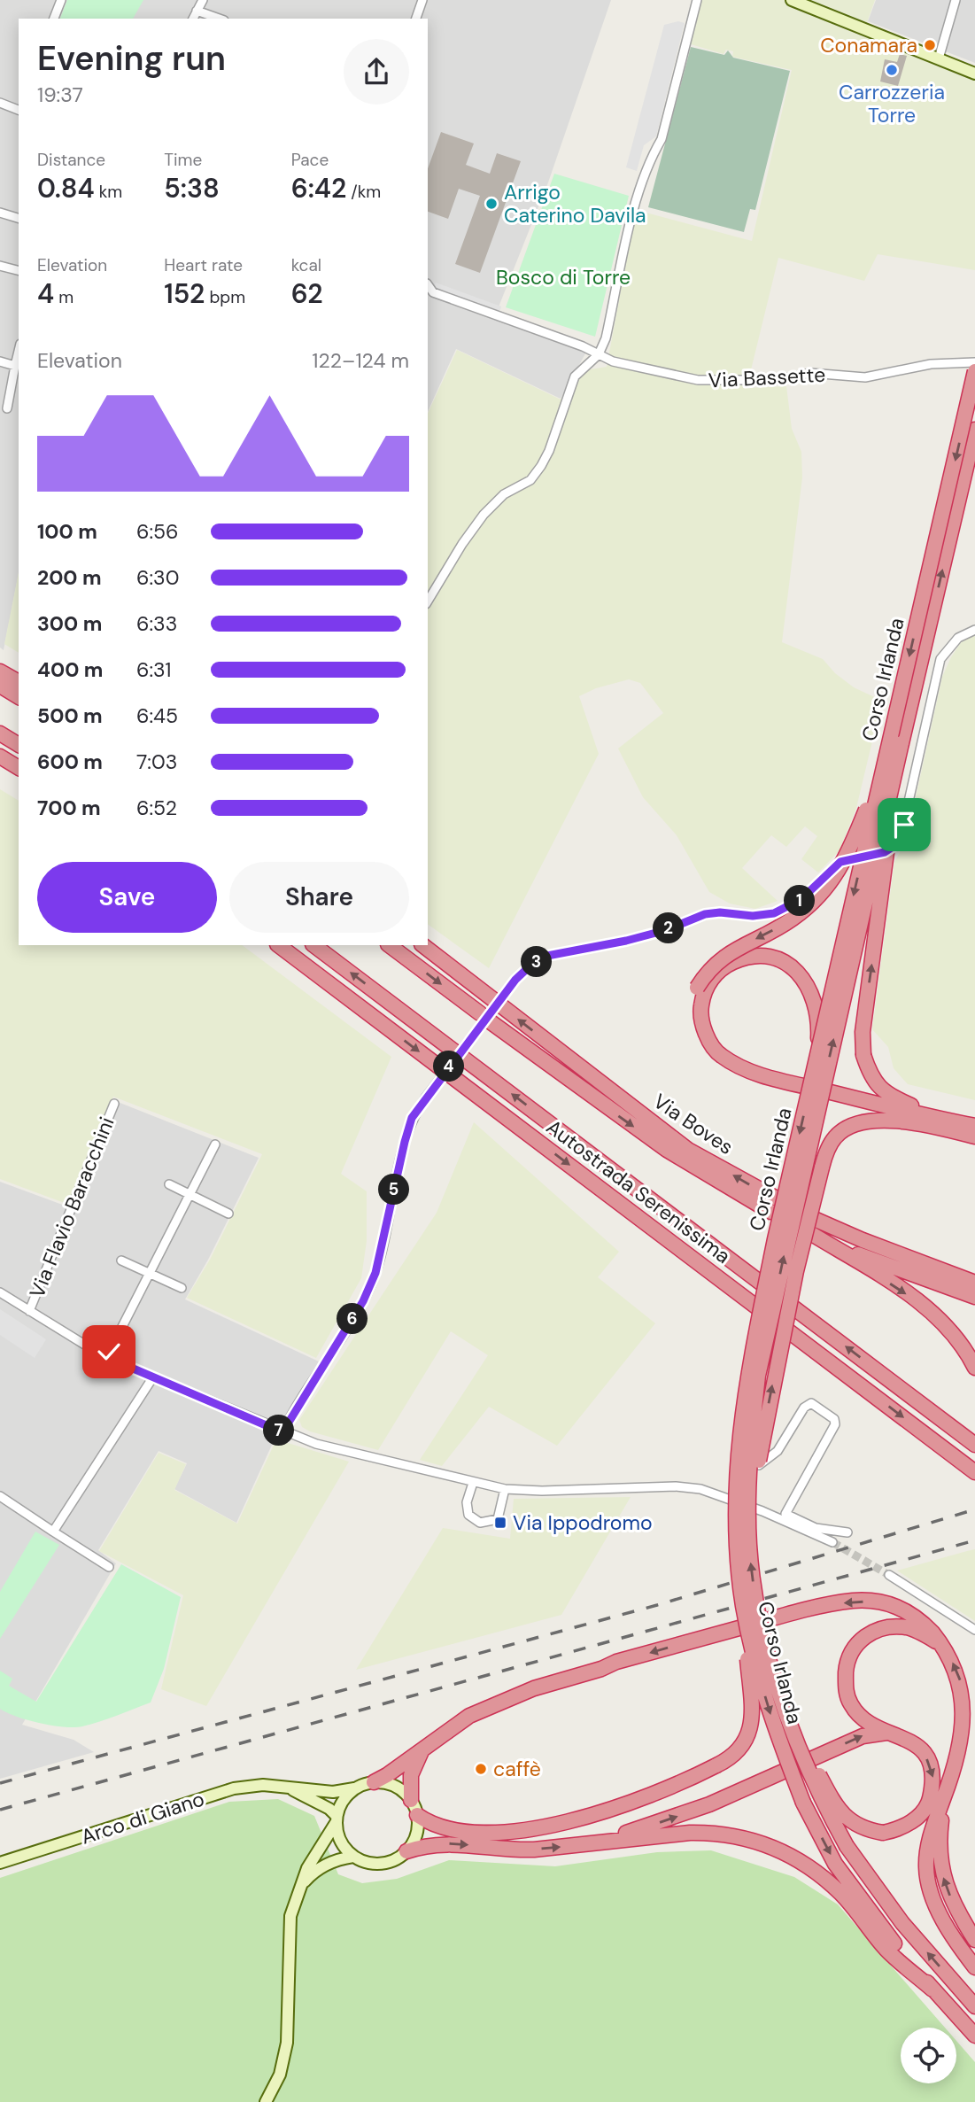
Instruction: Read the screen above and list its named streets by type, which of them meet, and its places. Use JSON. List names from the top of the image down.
{
  "streets": {
    "highway": ["Corso Irlanda", "Via Boves", "Autostrada Serenissima"],
    "main road": ["Arco di Giano"],
    "street": ["Via Bassette", "Via Flavio Baracchini"]
  },
  "parks": ["Bosco di Torre"],
  "places": {
    "other": [
      "Conamara",
      "Carrozzeria Torre",
      "Arrigo Caterino Davila",
      "caffè"
    ],
    "transit": ["Via Ippodromo"]
  },
  "page": {
    "heading": ["Evening run", "19:37"],
    "stats": [
      ["Distance", "0.84 km"],
      ["Time", "5:38"],
      ["Pace", "6:42 /km"],
      ["Elevation", "4 m"],
      ["Heart rate", "152 bpm"],
      ["kcal", "62"]
    ],
    "chart": ["Elevation", "122–124 m"],
    "list": [
      {
        "name": "100 m",
        "note": "6:56"
      },
      {
        "name": "200 m",
        "note": "6:30"
      },
      {
        "name": "300 m",
        "note": "6:33"
      },
      {
        "name": "400 m",
        "note": "6:31"
      },
      {
        "name": "500 m",
        "note": "6:45"
      },
      {
        "name": "600 m",
        "note": "7:03"
      },
      {
        "name": "700 m",
        "note": "6:52"
      }
    ],
    "buttons": ["Save", "Share"],
    "pins": [
      "1",
      "2",
      "3",
      "4",
      "5",
      "6",
      "7"
    ]
  }
}
